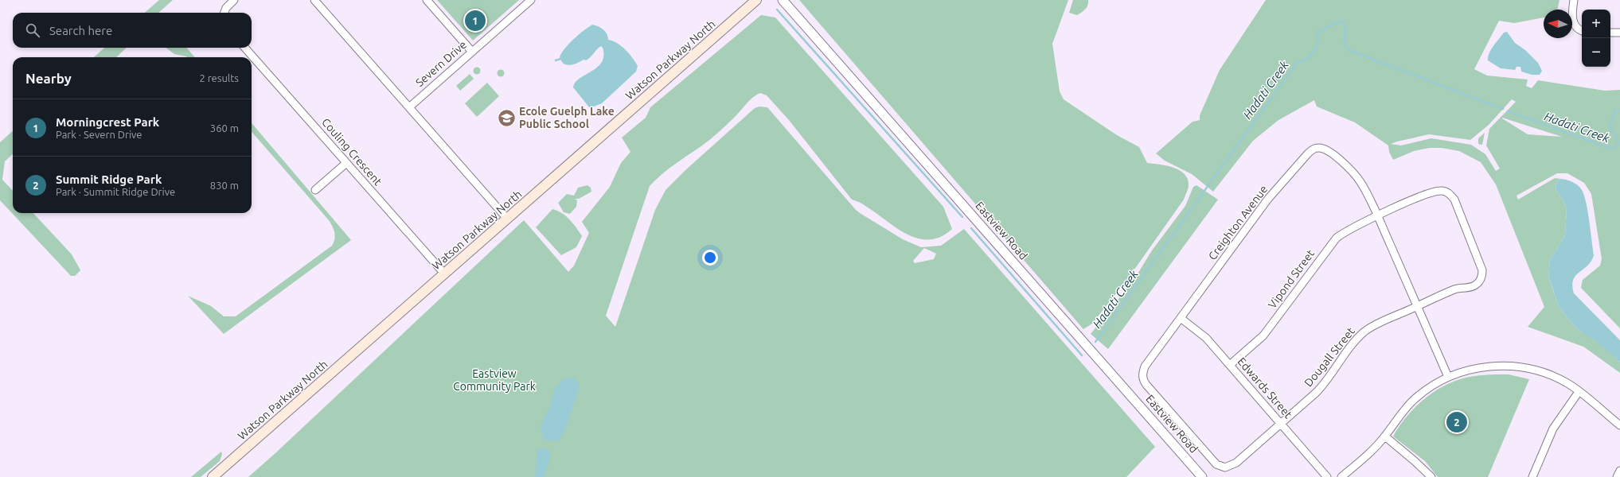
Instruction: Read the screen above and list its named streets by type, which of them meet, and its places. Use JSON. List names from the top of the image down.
{
  "streets": {
    "main road": ["Watson Parkway North"],
    "street": [
      "Severn Drive",
      "Couling Crescent",
      "Creighton Avenue",
      "Eastview Road",
      "Vipond Street",
      "Dougall Street",
      "Edwards Street"
    ]
  },
  "crossings": [
    ["Watson Parkway North", "Couling Crescent"],
    ["Creighton Avenue", "Vipond Street"],
    ["Creighton Avenue", "Dougall Street"],
    ["Creighton Avenue", "Edwards Street"],
    ["Vipond Street", "Dougall Street"],
    ["Vipond Street", "Edwards Street"],
    ["Dougall Street", "Edwards Street"]
  ],
  "water": ["Hadati Creek"],
  "parks": ["Eastview Community Park"],
  "places": {
    "school or university": ["Ecole Guelph Lake Public School"]
  },
  "north": "left",
  "page": {
    "pins": ["1", "2"],
    "map_buttons": ["+", "−"],
    "search": "Search here",
    "heading": ["Nearby", "2 results"],
    "list": [
      {
        "mark": "1",
        "name": "Morningcrest Park",
        "note": "Park · Severn Drive",
        "value": "360 m"
      },
      {
        "mark": "2",
        "name": "Summit Ridge Park",
        "note": "Park · Summit Ridge Drive",
        "value": "830 m"
      }
    ]
  }
}
